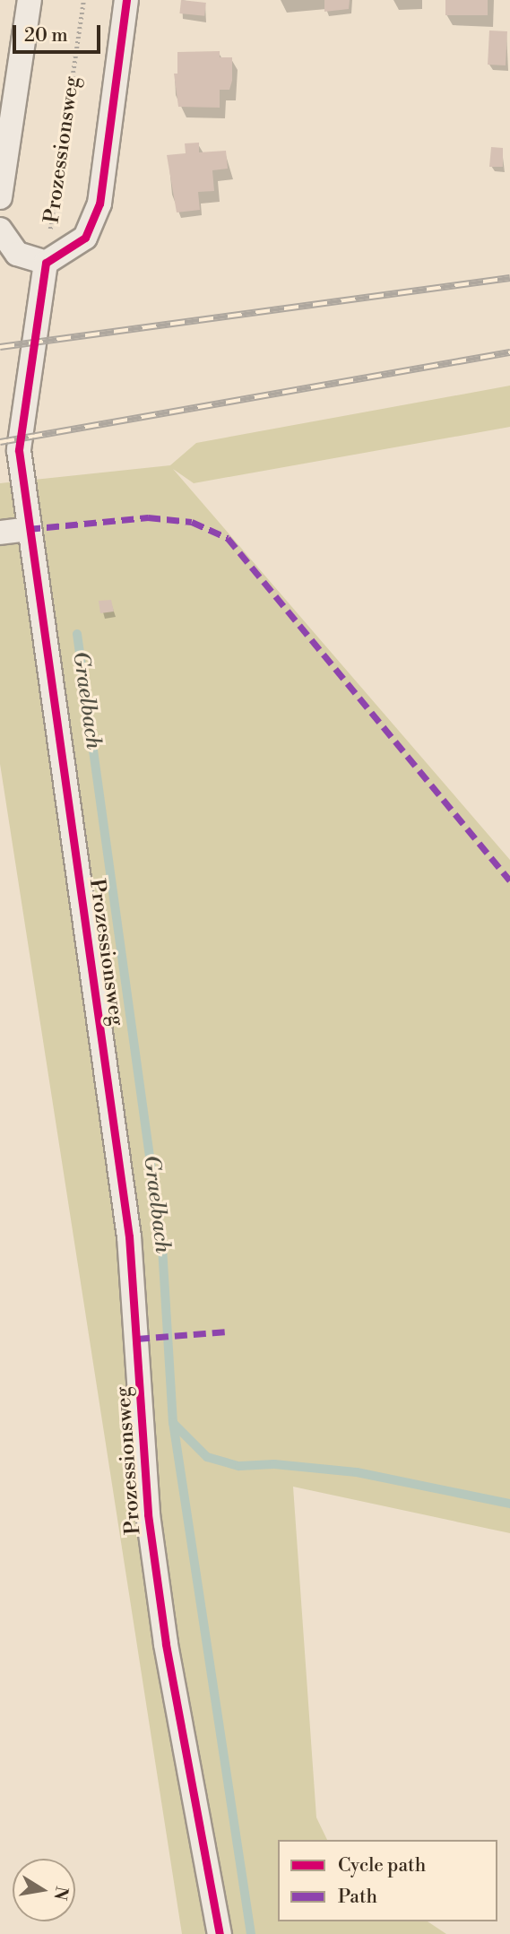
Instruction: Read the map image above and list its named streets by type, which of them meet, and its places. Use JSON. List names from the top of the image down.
{
  "streets": {
    "street": ["Prozessionsweg"]
  },
  "water": ["Graelbach"],
  "legend": ["Cycle path", "Path"],
  "scale_bar": "20 m",
  "north": "right"
}
